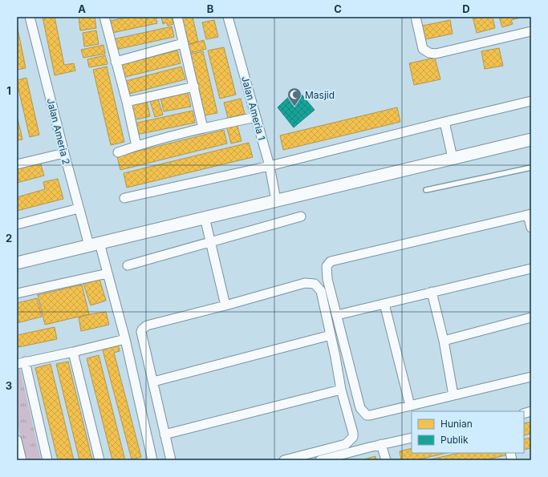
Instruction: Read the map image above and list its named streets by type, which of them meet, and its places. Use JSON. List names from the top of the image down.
{
  "streets": {
    "street": ["Jalan Ameria 1", "Jalan Ameria 2"]
  },
  "places": {
    "mosque": ["Masjid"]
  },
  "legend": ["Hunian", "Publik"],
  "grid": {
    "columns": [
      "A",
      "B",
      "C",
      "D"
    ],
    "rows": ["1", "2", "3"]
  }
}
